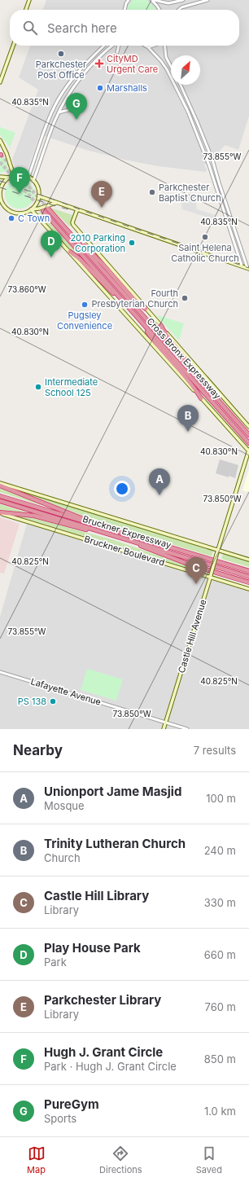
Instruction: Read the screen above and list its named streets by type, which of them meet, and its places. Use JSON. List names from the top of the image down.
{
  "streets": {
    "highway": ["Cross Bronx Expressway", "Bruckner Expressway"],
    "main road": ["Bruckner Boulevard", "Castle Hill Avenue"],
    "street": ["Lafayette Avenue"]
  },
  "crossings": [
    ["Bruckner Boulevard", "Castle Hill Avenue"],
    ["Castle Hill Avenue", "Lafayette Avenue"]
  ],
  "places": {
    "other": [
      "Parkchester Post Office",
      "Marshalls",
      "Parkchester Baptist Church",
      "C Town",
      "Saint Helena Catholic Church",
      "2010 Parking Corporation",
      "Fourth Presbyterian Church",
      "Pugsley Convenience",
      "Intermediate School 125",
      "PS 138"
    ],
    "health": ["CityMD Urgent Care"]
  },
  "north": "top right",
  "page": {
    "search": "Search here",
    "pins": [
      "G",
      "F",
      "E",
      "D",
      "B",
      "A",
      "C"
    ],
    "heading": ["Nearby", "7 results"],
    "list": [
      {
        "mark": "A",
        "name": "Unionport Jame Masjid",
        "note": "Mosque",
        "value": "100 m"
      },
      {
        "mark": "B",
        "name": "Trinity Lutheran Church",
        "note": "Church",
        "value": "240 m"
      },
      {
        "mark": "C",
        "name": "Castle Hill Library",
        "note": "Library",
        "value": "330 m"
      },
      {
        "mark": "D",
        "name": "Play House Park",
        "note": "Park",
        "value": "660 m"
      },
      {
        "mark": "E",
        "name": "Parkchester Library",
        "note": "Library",
        "value": "760 m"
      },
      {
        "mark": "F",
        "name": "Hugh J. Grant Circle",
        "note": "Park · Hugh J. Grant Circle",
        "value": "850 m"
      },
      {
        "mark": "G",
        "name": "PureGym",
        "note": "Sports",
        "value": "1.0 km"
      }
    ],
    "nav": ["Map", "Directions", "Saved"]
  },
  "coordinates": [
    "40.835°N",
    "73.855°W",
    "73.860°W",
    "40.830°N",
    "73.850°W",
    "40.825°N"
  ]
}
